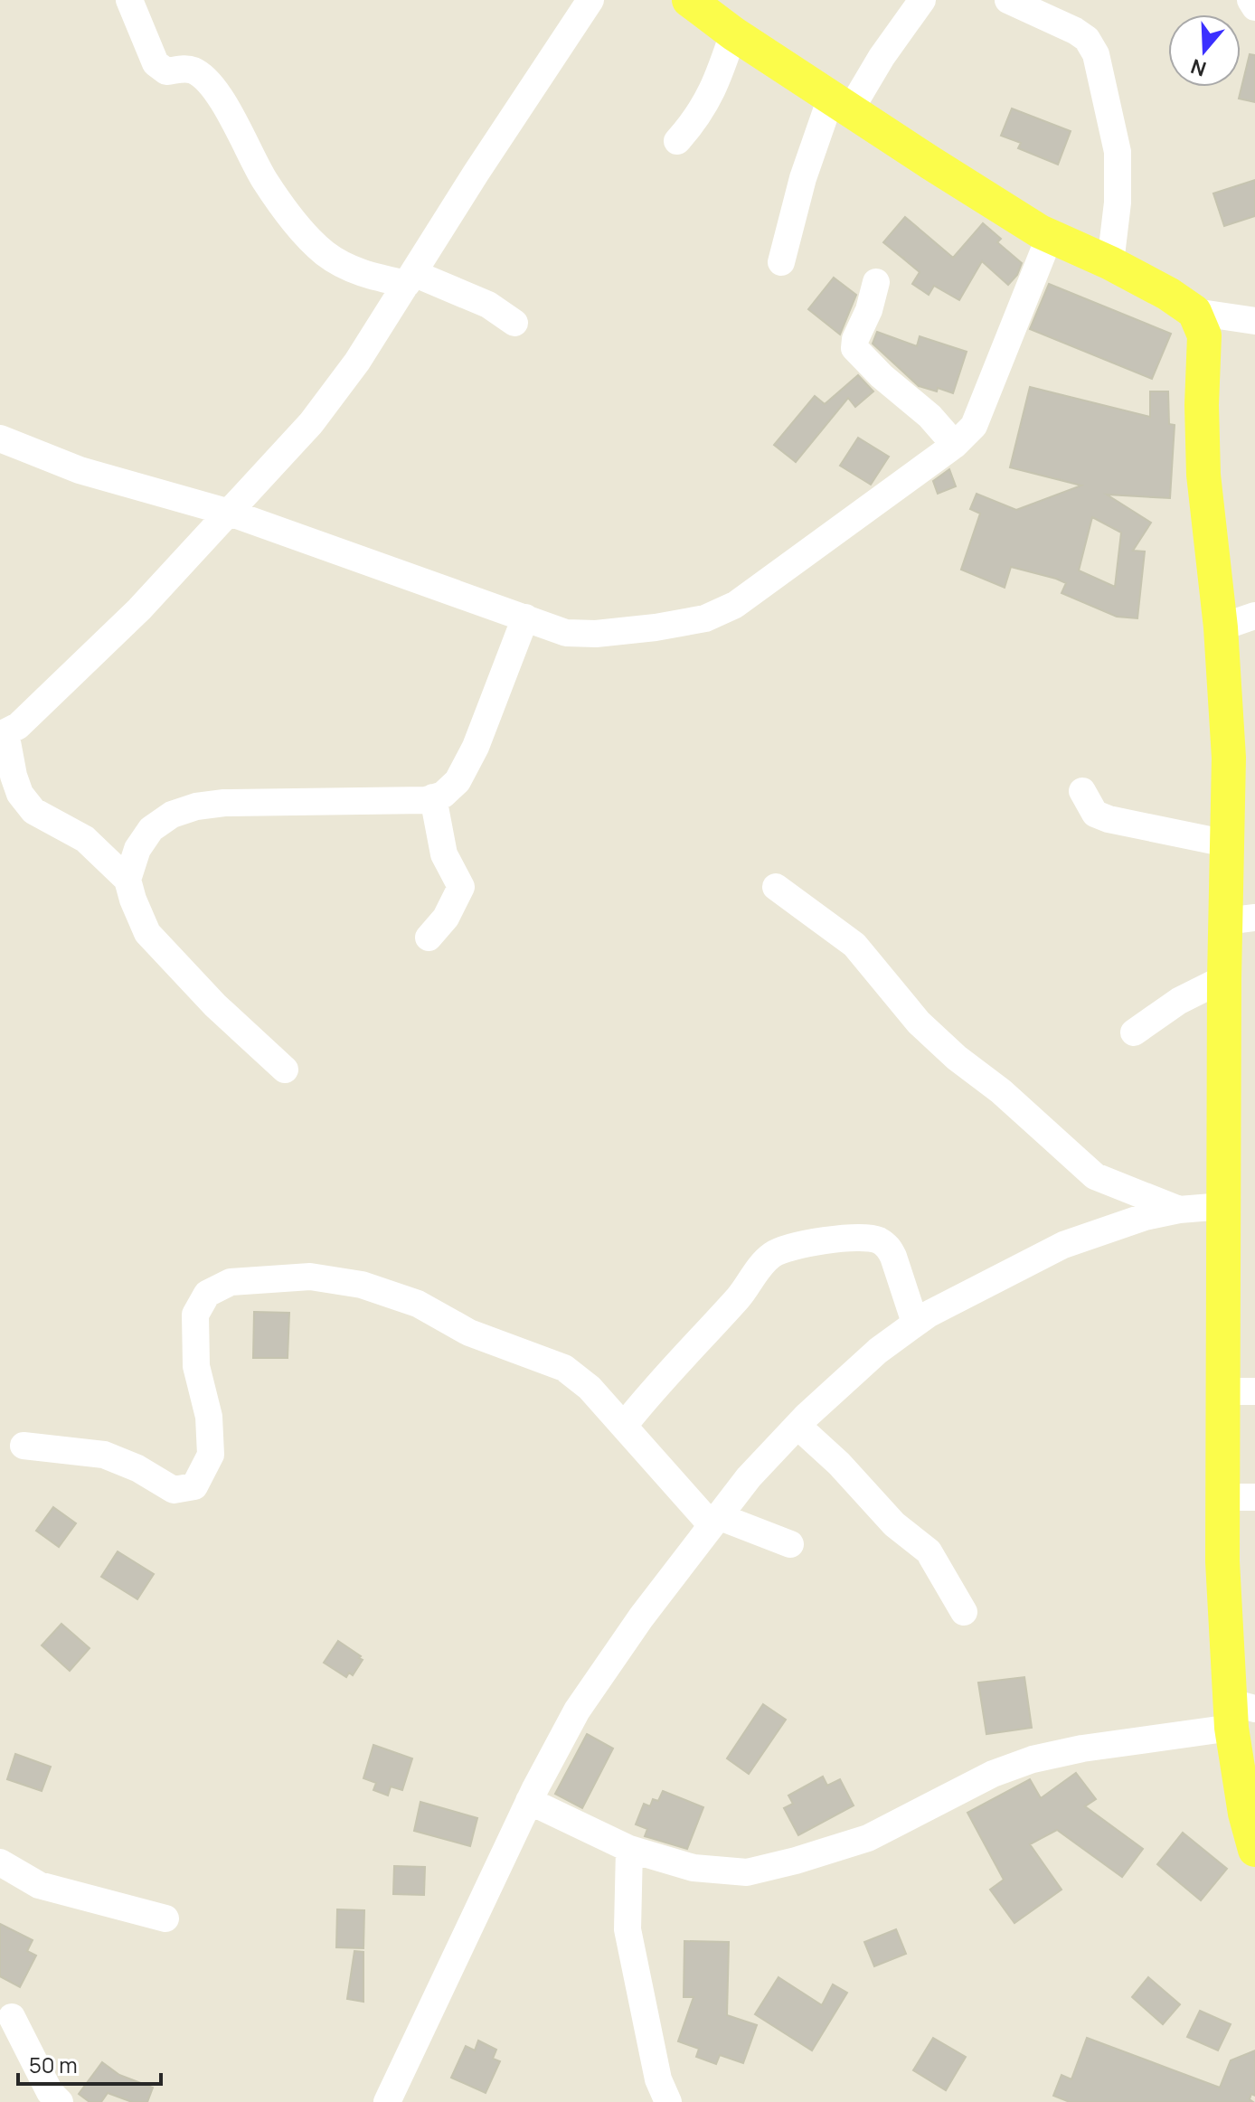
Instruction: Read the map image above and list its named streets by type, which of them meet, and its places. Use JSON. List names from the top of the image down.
{
  "scale_bar": "50 m",
  "north": "bottom"
}
